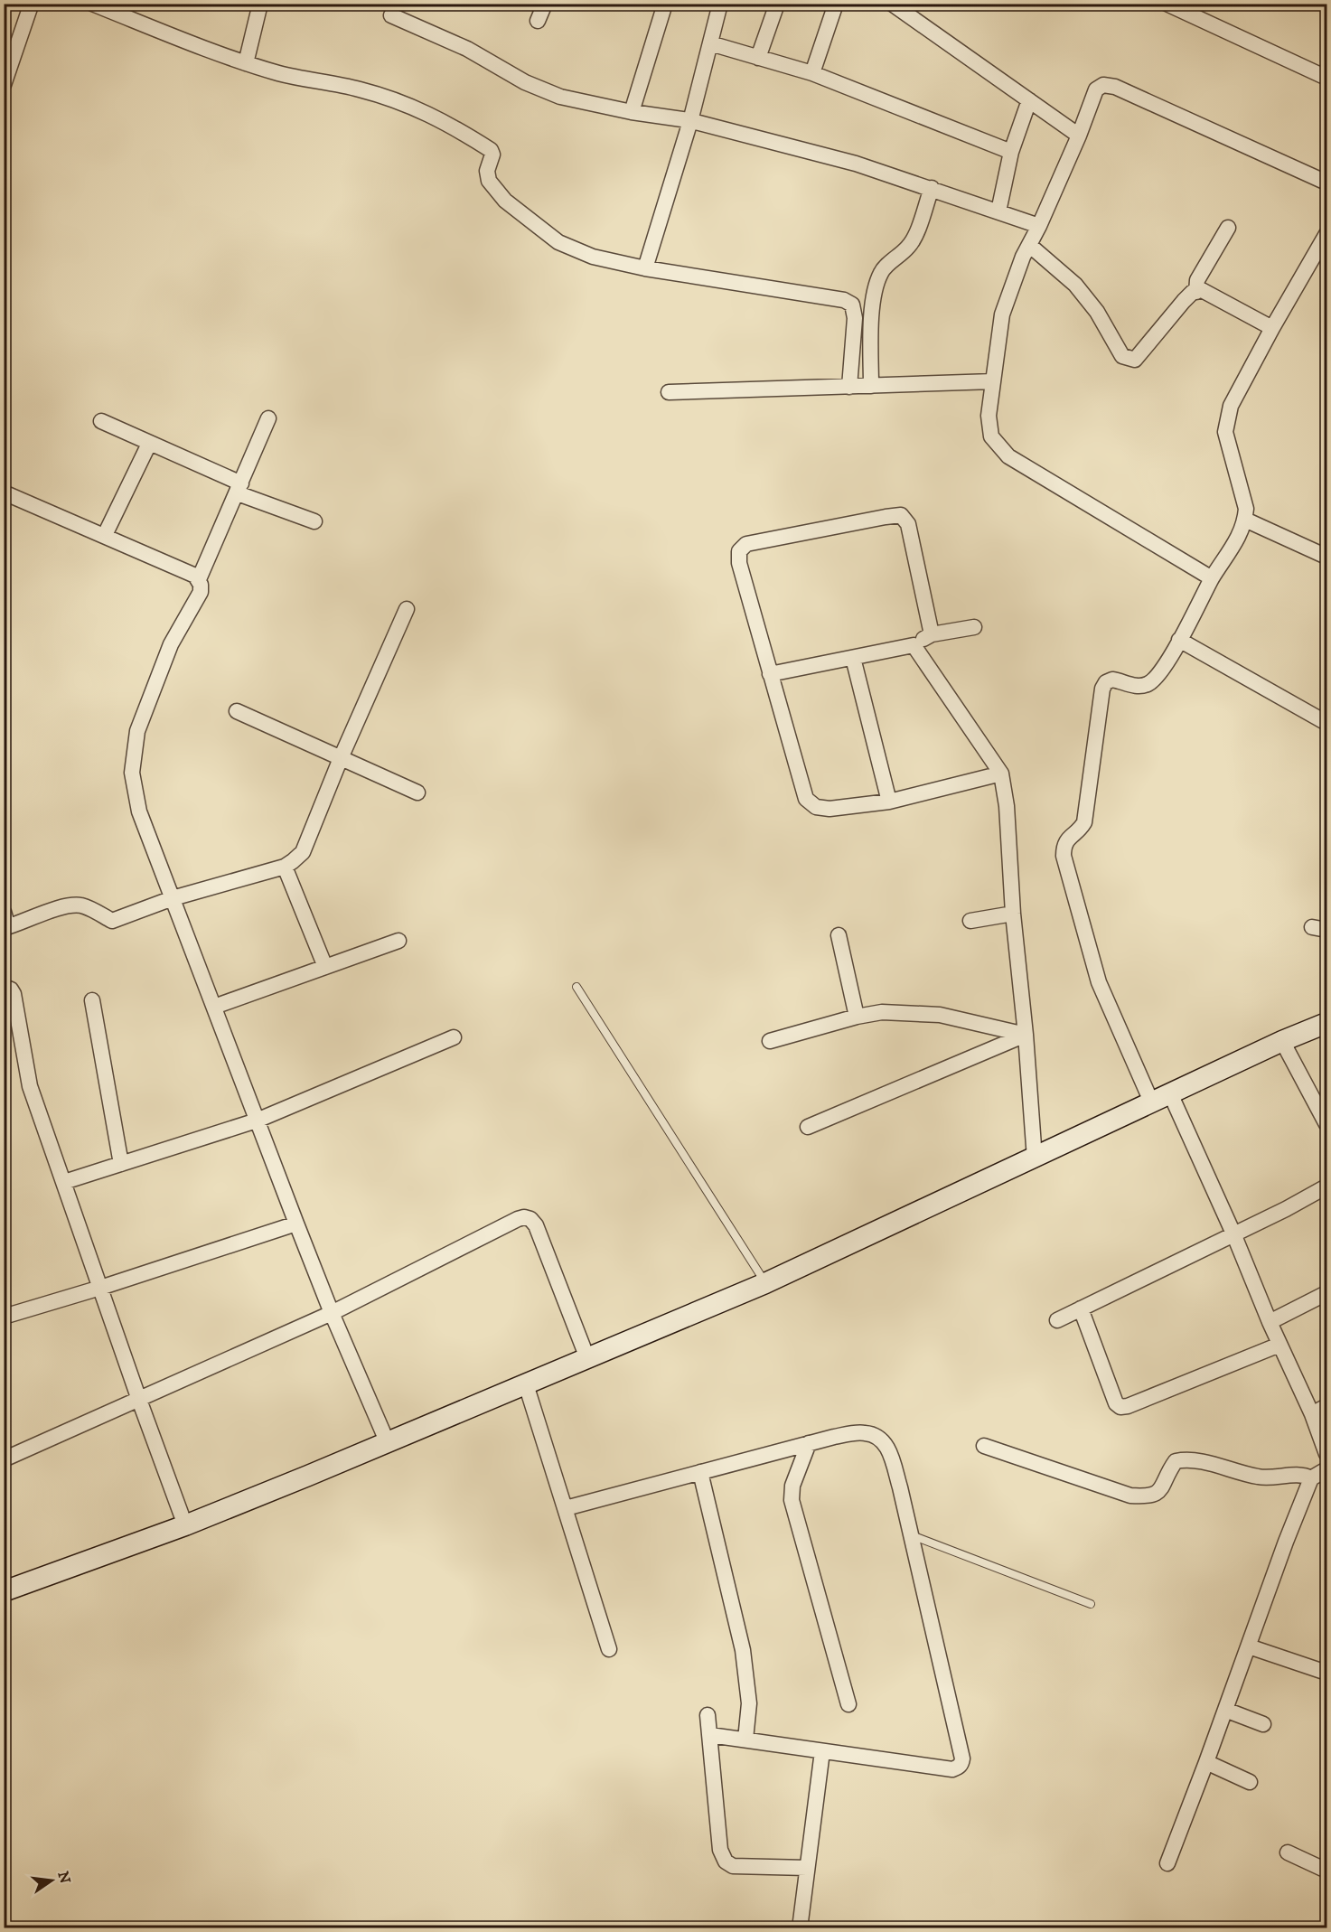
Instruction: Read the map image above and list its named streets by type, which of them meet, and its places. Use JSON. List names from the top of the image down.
{
  "north": "right"
}
